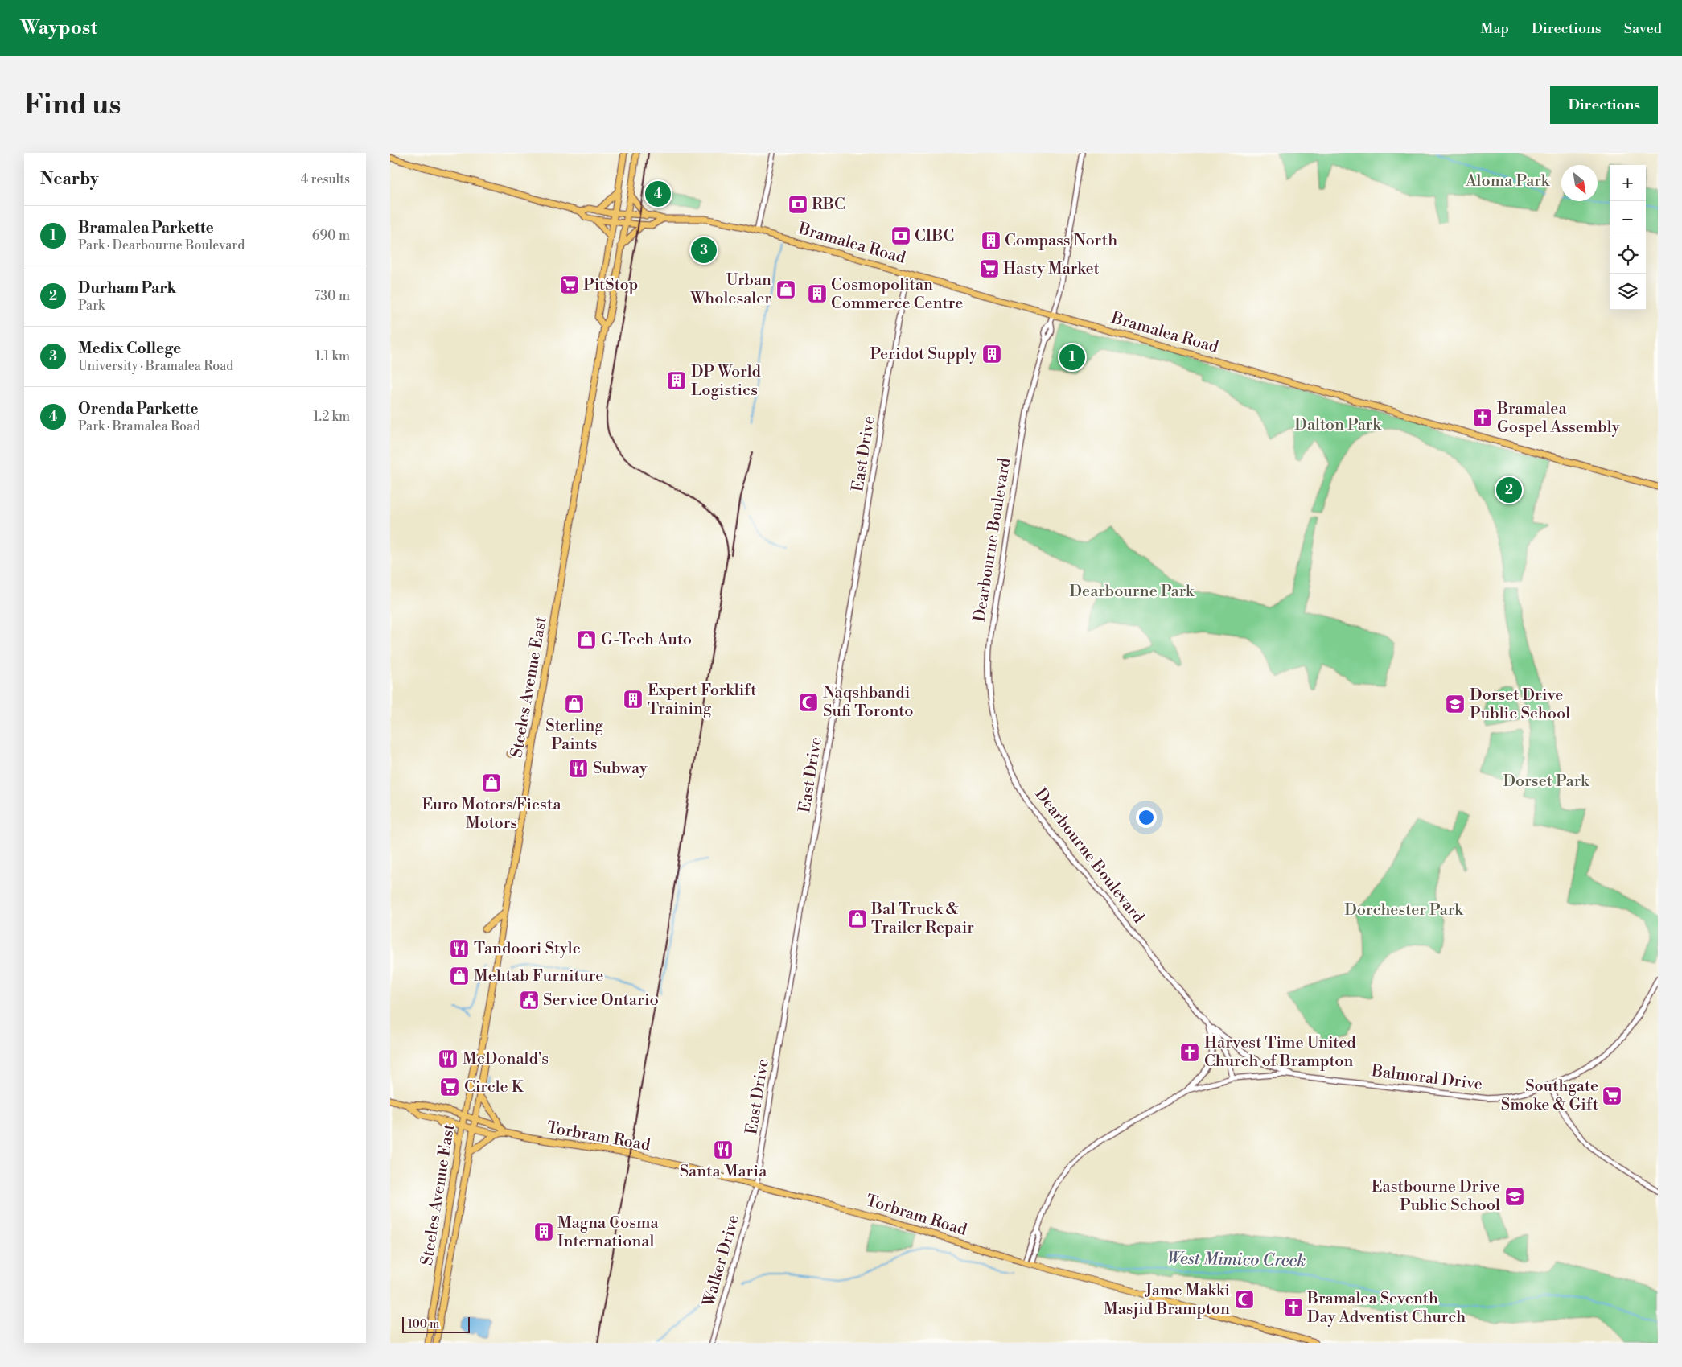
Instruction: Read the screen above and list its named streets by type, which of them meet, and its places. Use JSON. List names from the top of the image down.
{
  "streets": {
    "main road": ["Bramalea Road", "Steeles Avenue East", "Torbram Road"],
    "street": [
      "East Drive",
      "Dearbourne Boulevard",
      "Balmoral Drive",
      "Walker Drive"
    ]
  },
  "crossings": [
    ["Bramalea Road", "East Drive"],
    ["Bramalea Road", "Dearbourne Boulevard"],
    ["Bramalea Road", "Steeles Avenue East"],
    ["East Drive", "Torbram Road"],
    ["East Drive", "Walker Drive"],
    ["Dearbourne Boulevard", "Balmoral Drive"],
    ["Steeles Avenue East", "Torbram Road"],
    ["Balmoral Drive", "Torbram Road"],
    ["Torbram Road", "Walker Drive"]
  ],
  "water": ["West Mimico Creek"],
  "parks": [
    "Aloma Park",
    "Dalton Park",
    "Dearbourne Park",
    "Dorset Park",
    "Dorchester Park"
  ],
  "places": {
    "bank": ["RBC", "CIBC"],
    "building": [
      "Compass North",
      "Cosmopolitan Commerce Centre",
      "Peridot Supply",
      "DP World Logistics",
      "Expert Forklift Training",
      "Magna Cosma International"
    ],
    "supermarket": [
      "Hasty Market",
      "PitStop",
      "Circle K",
      "Southgate Smoke & Gift"
    ],
    "shop": [
      "Urban Wholesaler",
      "G-Tech Auto",
      "Sterling Paints",
      "Euro Motors/Fiesta Motors",
      "Bal Truck & Trailer Repair",
      "Mehtab Furniture"
    ],
    "church": ["Bramalea Gospel Assembly", "Harvest Time United Church of Brampton", "Bramalea Seventh Day Adventist Church"],
    "mosque": ["Naqshbandi Sufi Toronto", "Jame Makki Masjid Brampton"],
    "school or university": ["Dorset Drive Public School", "Eastbourne Drive Public School"],
    "restaurant": [
      "Subway",
      "Tandoori Style",
      "McDonald's",
      "Santa Maria"
    ],
    "public building": ["Service Ontario"]
  },
  "scale_bar": "100 m",
  "north": "bottom right",
  "page": {
    "header": "Waypost",
    "nav": ["Map", "Directions", "Saved"],
    "buttons": "Directions",
    "title": "Find us",
    "heading": ["Nearby", "4 results"],
    "map_buttons": ["+", "−"],
    "pins": [
      "4",
      "3",
      "1",
      "2"
    ],
    "list": [
      {
        "mark": "1",
        "name": "Bramalea Parkette",
        "note": "Park · Dearbourne Boulevard",
        "value": "690 m"
      },
      {
        "mark": "2",
        "name": "Durham Park",
        "note": "Park",
        "value": "730 m"
      },
      {
        "mark": "3",
        "name": "Medix College",
        "note": "University · Bramalea Road",
        "value": "1.1 km"
      },
      {
        "mark": "4",
        "name": "Orenda Parkette",
        "note": "Park · Bramalea Road",
        "value": "1.2 km"
      }
    ],
    "scale": "100 m"
  }
}
